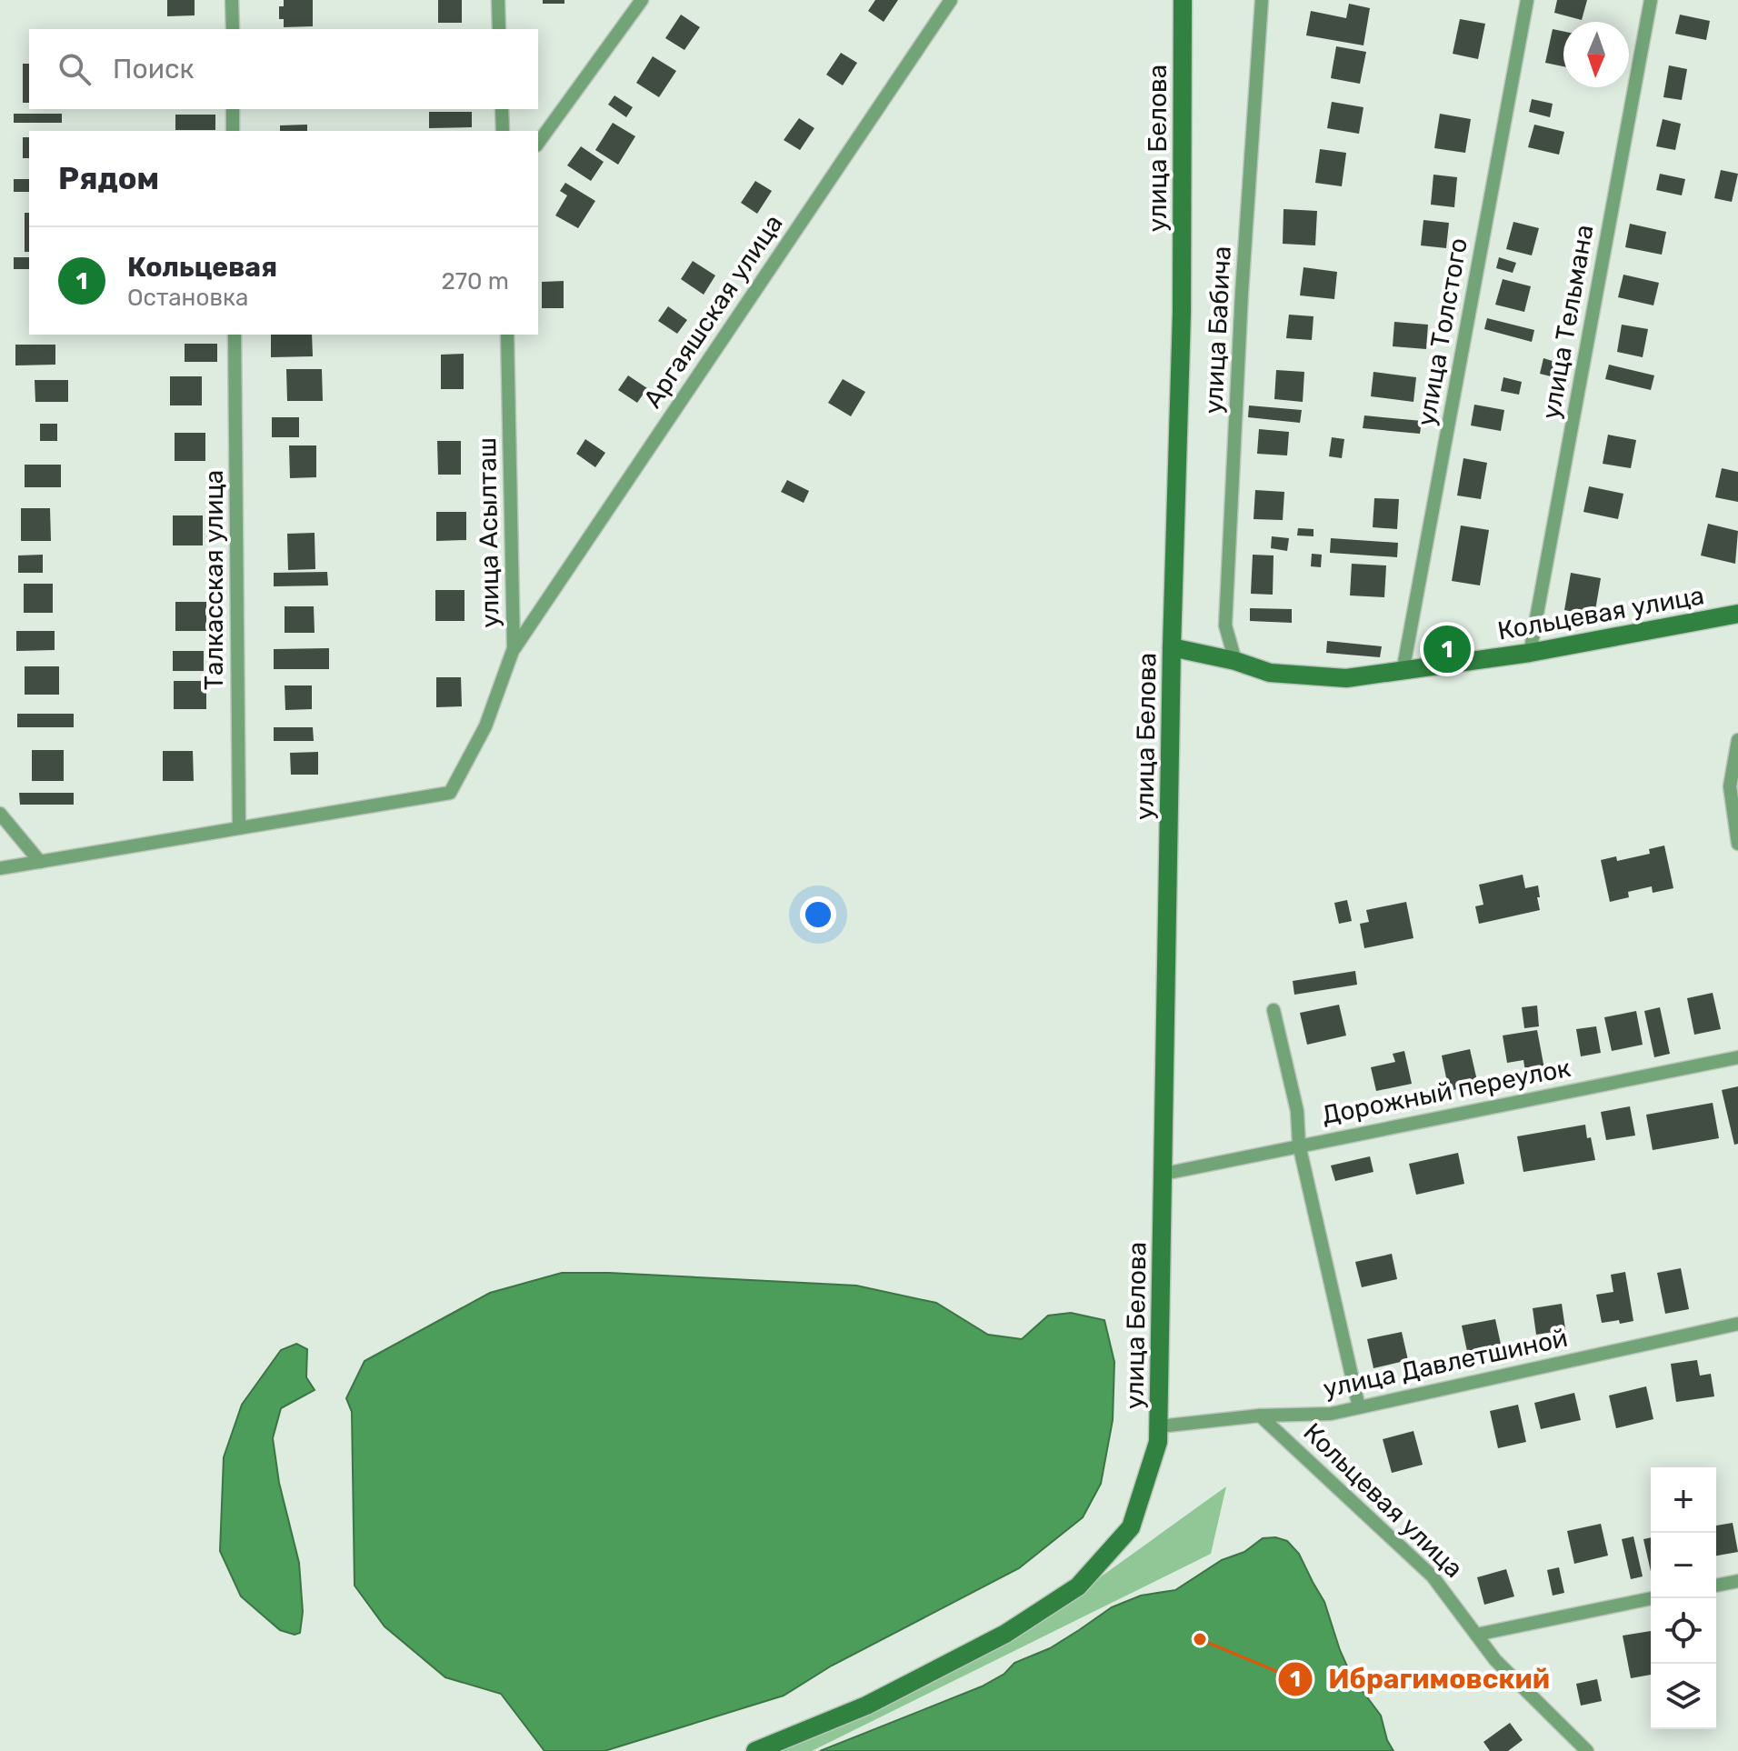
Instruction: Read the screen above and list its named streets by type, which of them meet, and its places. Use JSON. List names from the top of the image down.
{
  "streets": {
    "main road": ["улица Белова", "Кольцевая улица"],
    "street": [
      "Аргаяшская улица",
      "улица Тельмана",
      "улица Бабича",
      "улица Толстого",
      "улица Асылташ",
      "Талкасская улица",
      "Дорожный переулок",
      "улица Давлетшиной"
    ]
  },
  "crossings": [
    ["улица Белова", "Кольцевая улица"],
    ["улица Белова", "Дорожный переулок"],
    ["улица Белова", "улица Давлетшиной"],
    ["Аргаяшская улица", "улица Асылташ"],
    ["улица Тельмана", "Кольцевая улица"],
    ["улица Бабича", "Кольцевая улица"],
    ["улица Толстого", "Кольцевая улица"],
    ["улица Асылташ", "Талкасская улица"],
    ["Кольцевая улица", "Дорожный переулок"],
    ["Кольцевая улица", "улица Давлетшиной"]
  ],
  "places": ["Ибрагимовский"],
  "north": "bottom",
  "page": {
    "search": "Поиск",
    "heading": "Рядом",
    "list": [
      {
        "mark": "1",
        "name": "Кольцевая",
        "note": "Остановка",
        "value": "270 m"
      }
    ],
    "pins": "1",
    "map_buttons": ["+", "−"]
  }
}
